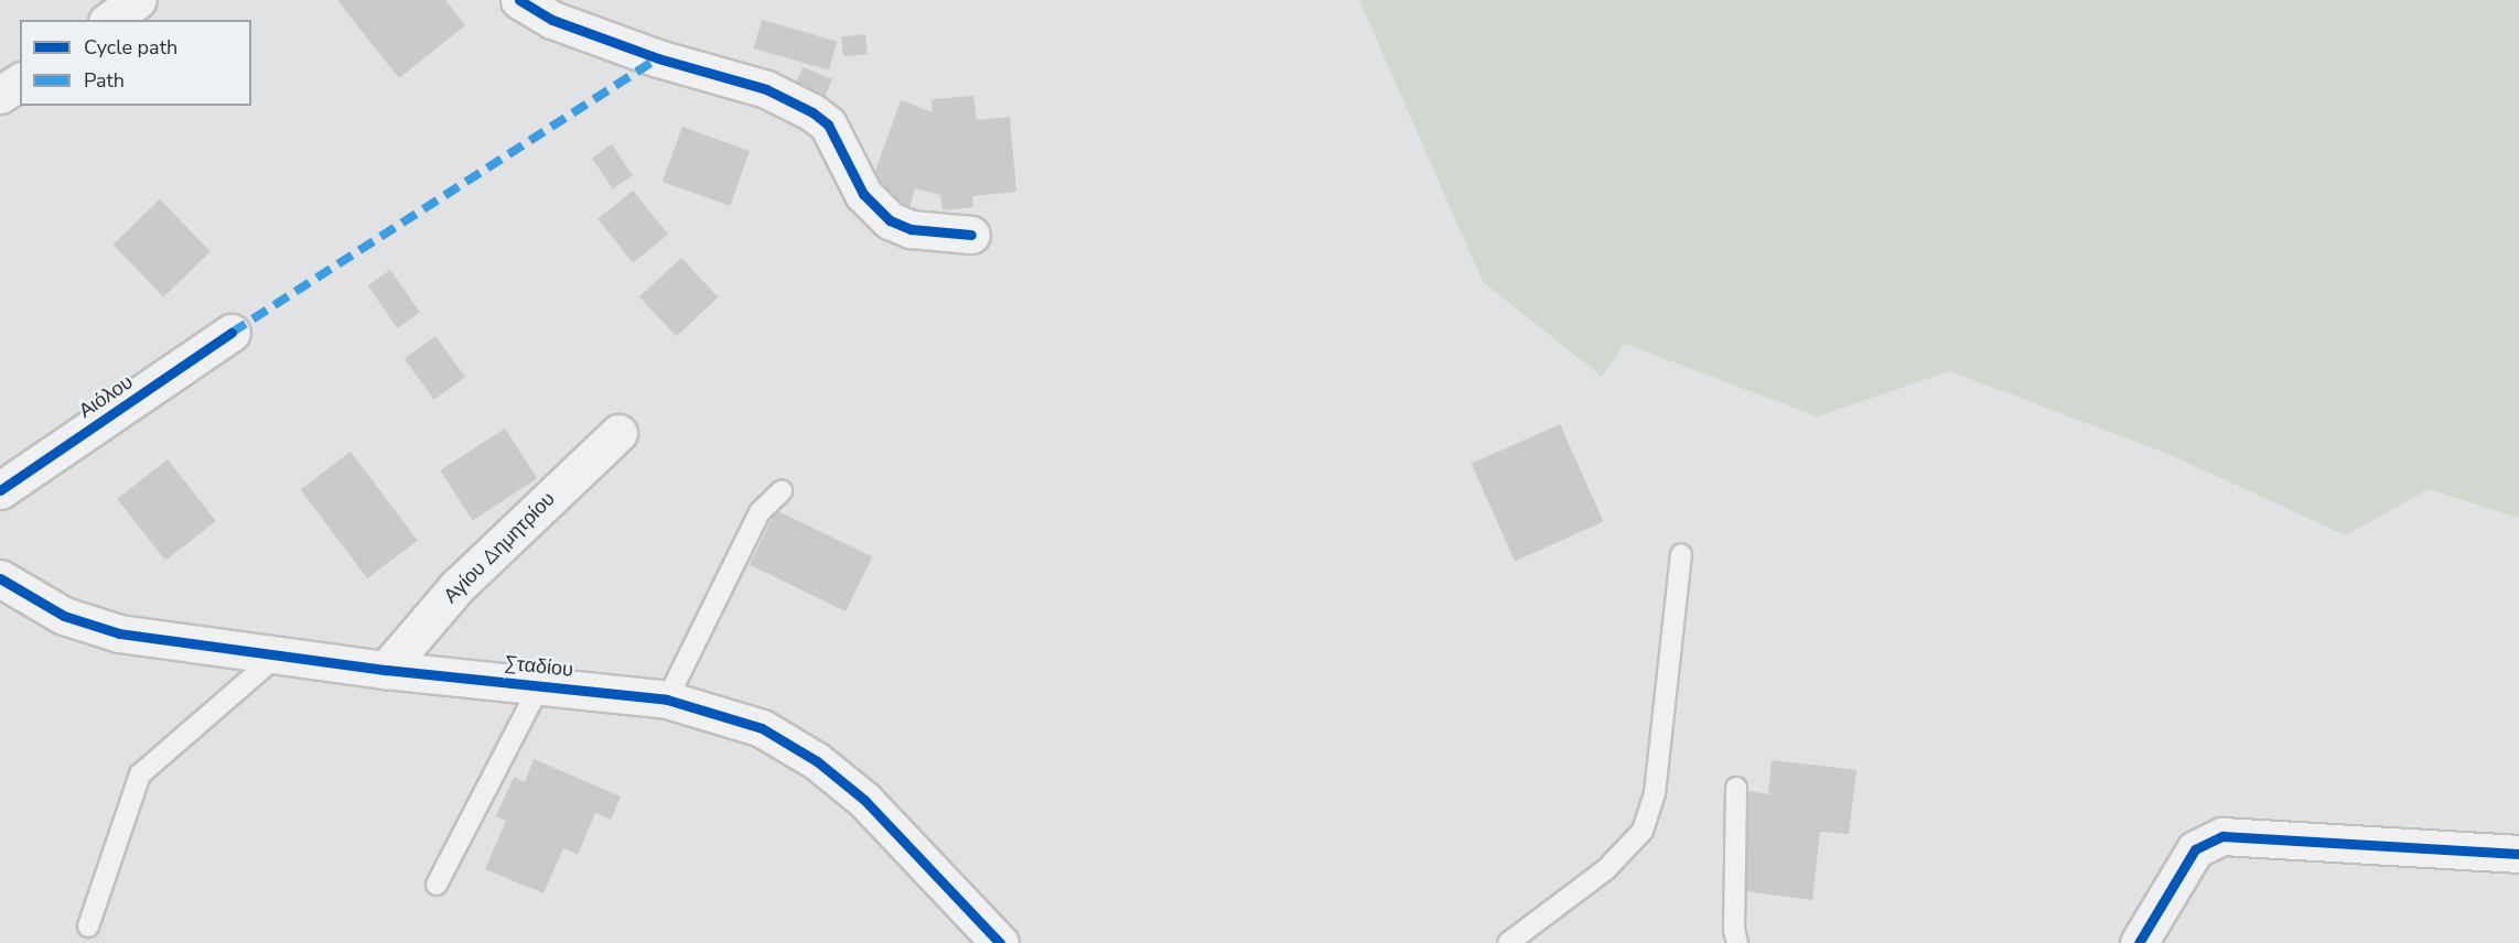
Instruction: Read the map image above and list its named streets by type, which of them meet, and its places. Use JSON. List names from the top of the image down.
{
  "streets": {
    "street": ["Αιόλου", "Αγίου Δημητρίου", "Σταδίου"]
  },
  "crossings": [
    ["Αγίου Δημητρίου", "Σταδίου"]
  ],
  "legend": ["Cycle path", "Path"]
}
